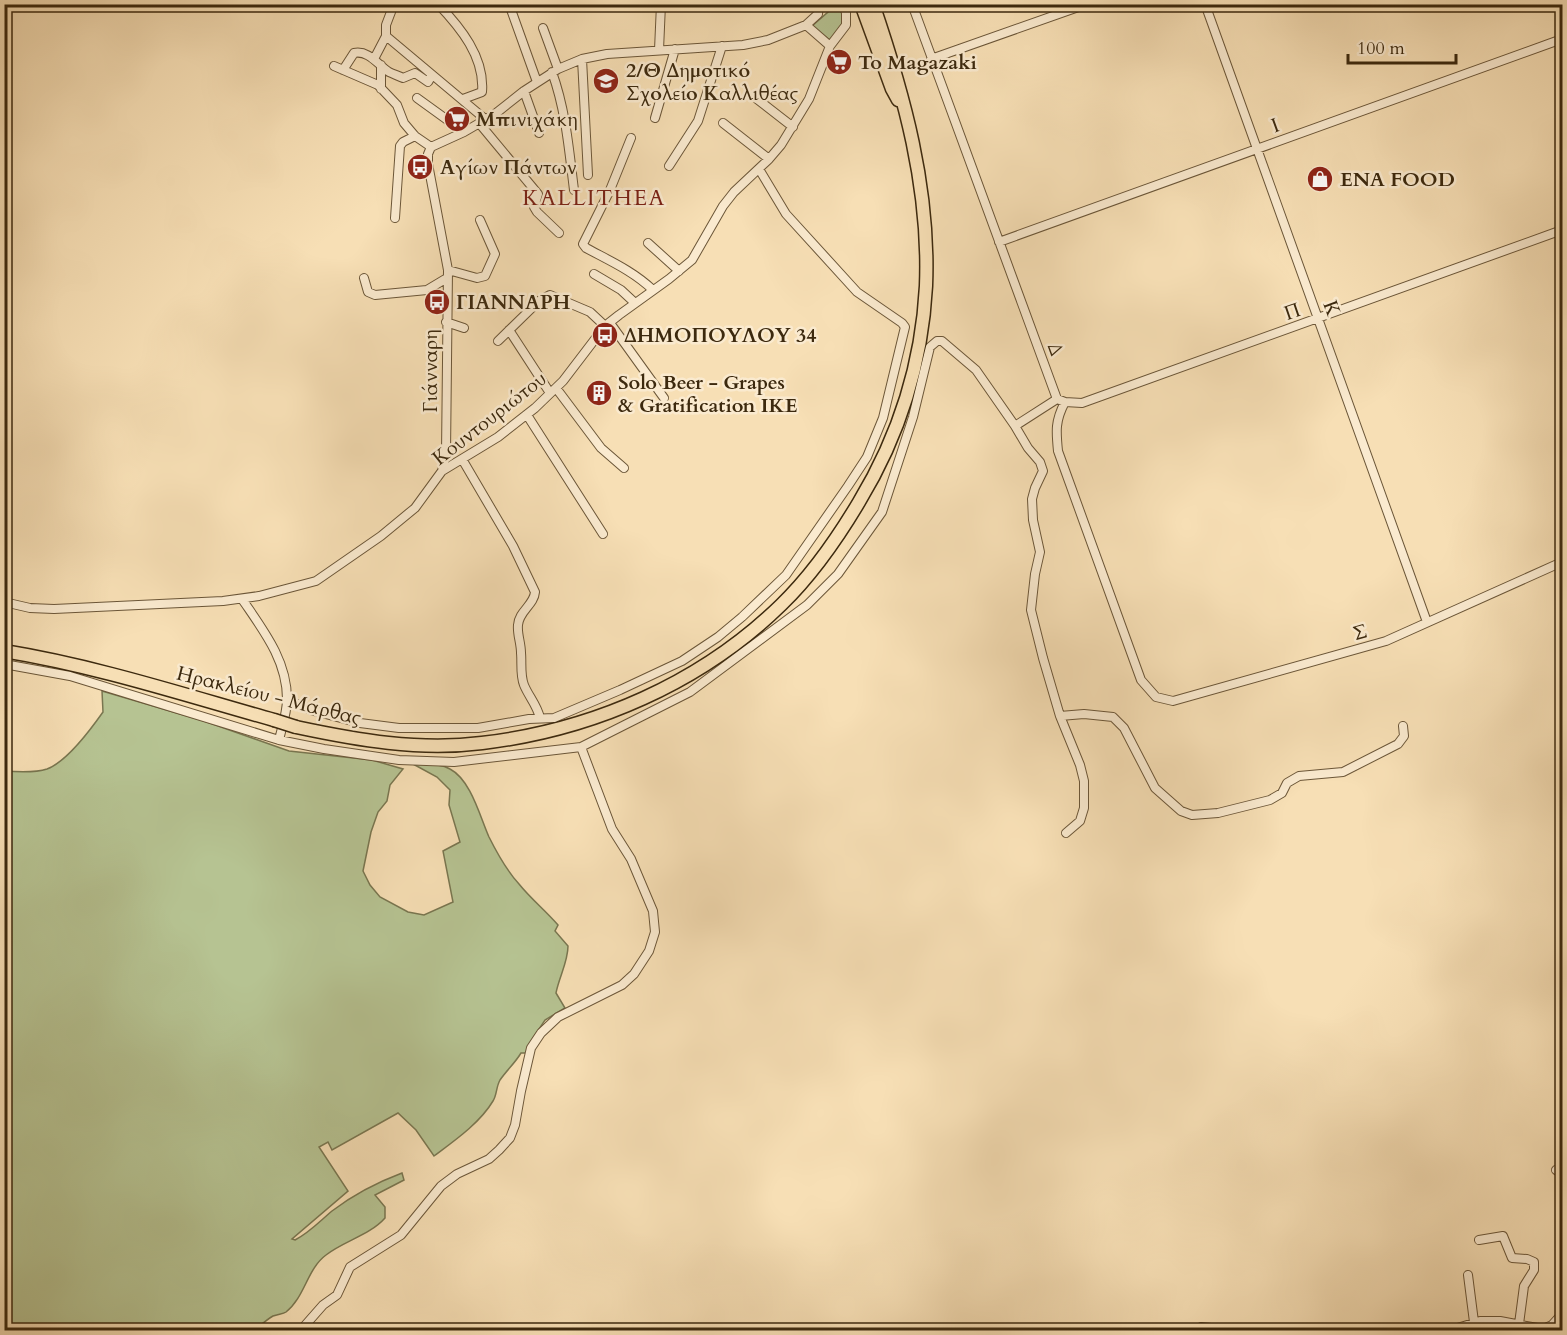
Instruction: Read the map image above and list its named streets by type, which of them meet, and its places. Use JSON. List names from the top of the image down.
{
  "streets": {
    "main road": ["Ηρακλείου - Μάρθας"],
    "street": [
      "Ι",
      "Κ",
      "Π",
      "Δ",
      "Γιάνναρη",
      "Κουντουριώτου",
      "Σ"
    ]
  },
  "crossings": [
    ["Ι", "Κ"],
    ["Ι", "Δ"],
    ["Κ", "Π"],
    ["Κ", "Σ"],
    ["Π", "Δ"],
    ["Π", "Σ"],
    ["Δ", "Σ"],
    ["Γιάνναρη", "Κουντουριώτου"]
  ],
  "districts": ["KALLITHEA"],
  "places": {
    "supermarket": ["To Magazaki", "Μπινιχάκη"],
    "school or university": ["2/Θ Δημοτικό Σχολείο Καλλιθέας"],
    "bus stop": ["Αγίων Πάντων", "ΓΙΑΝΝΑΡΗ", "ΔΗΜΟΠΟΥΛΟΥ 34"],
    "shop": ["ENA FOOD"],
    "building": ["Solo Beer - Grapes & Gratification IKE"]
  },
  "scale_bar": "100 m"
}
